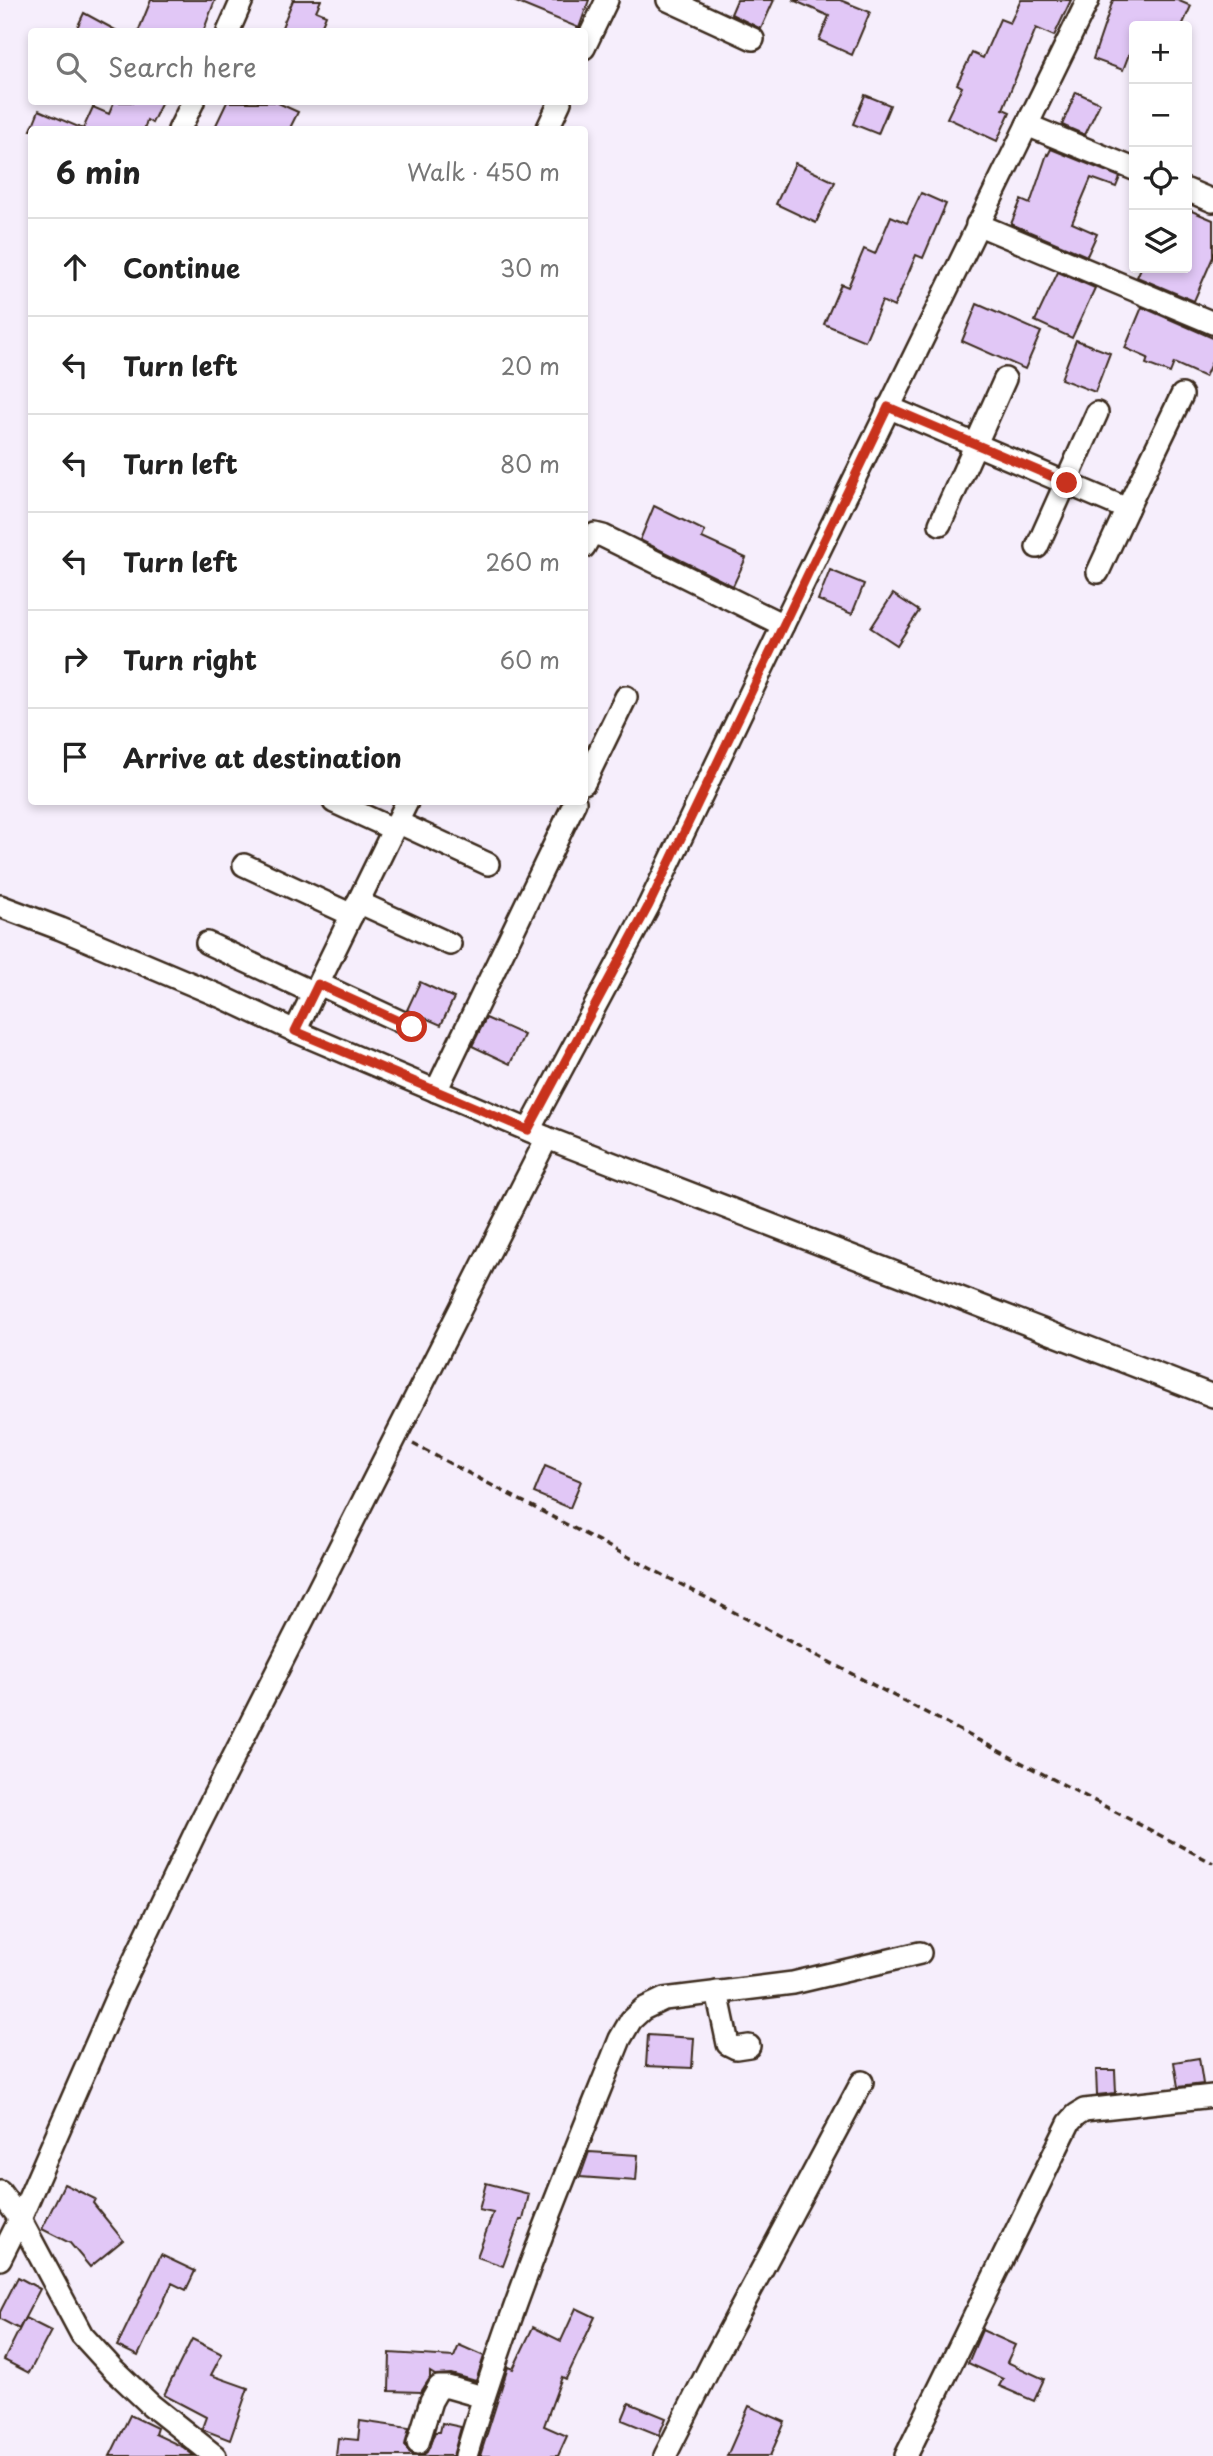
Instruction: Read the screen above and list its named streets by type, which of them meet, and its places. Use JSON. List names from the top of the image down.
{
  "page": {
    "map_buttons": ["+", "−"],
    "search": "Search here",
    "heading": ["6 min", "Walk · 450 m"],
    "list": [
      ["Continue", "30 m"],
      ["Turn left", "20 m"],
      ["Turn left", "80 m"],
      ["Turn left", "260 m"],
      ["Turn right", "60 m"],
      "Arrive at destination"
    ]
  }
}
